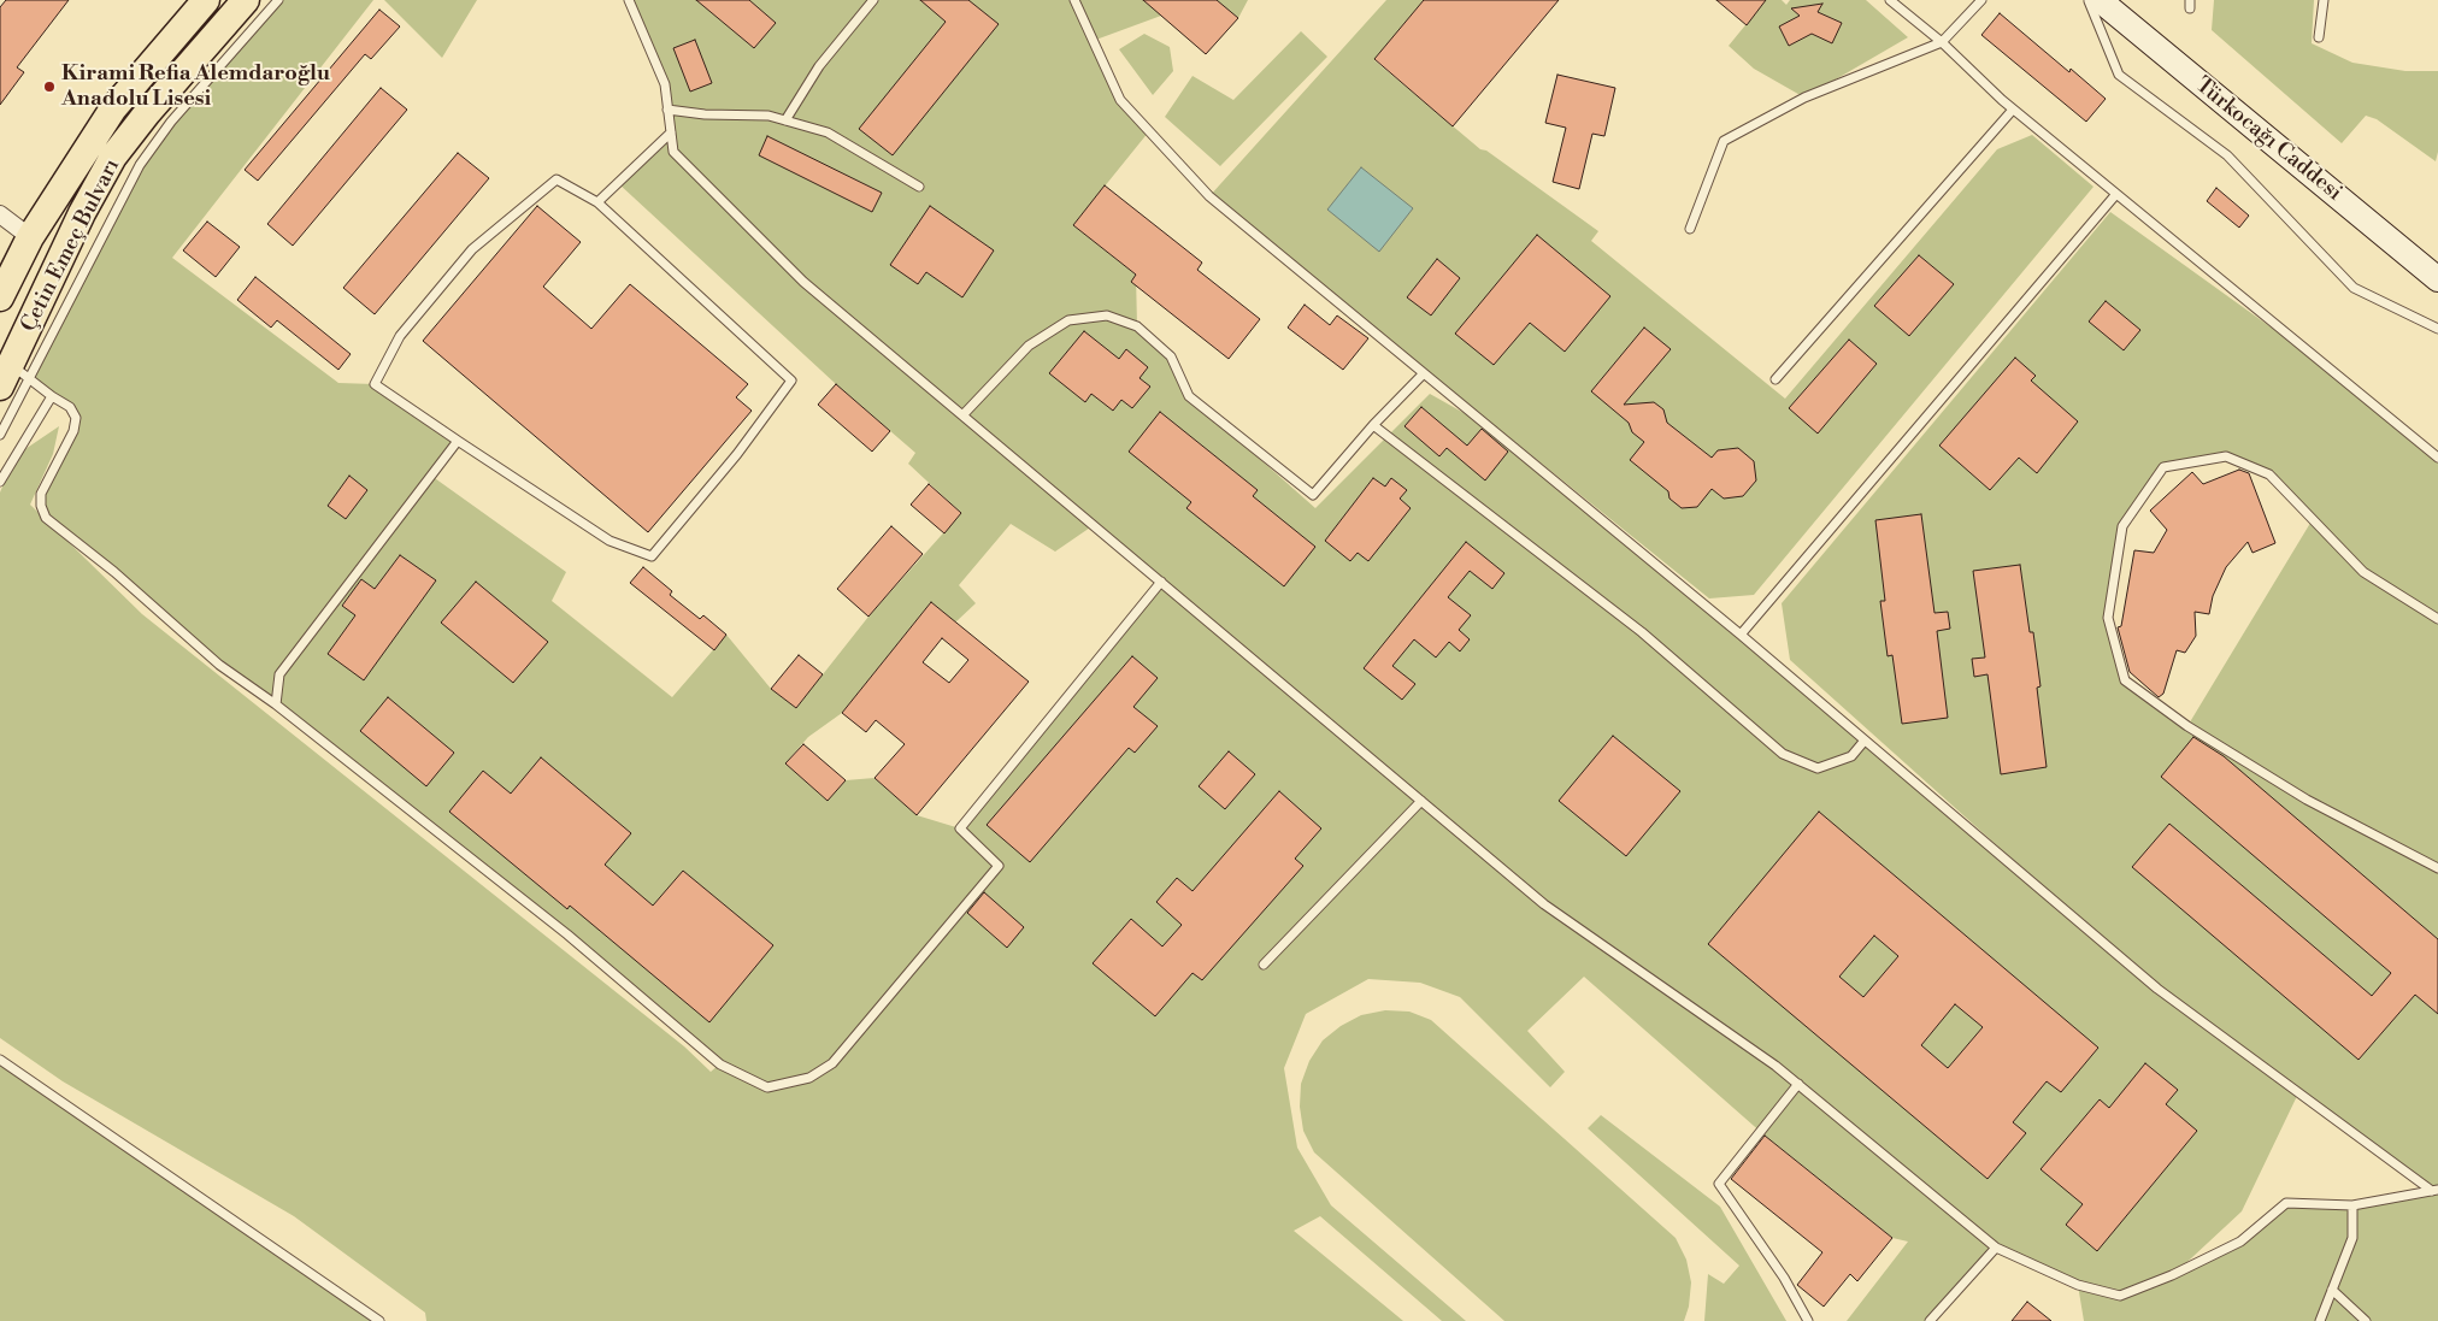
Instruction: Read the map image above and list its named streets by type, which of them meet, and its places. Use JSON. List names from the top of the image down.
{
  "streets": {
    "main road": ["Türkocağı Caddesi", "Çetin Emeç Bulvarı"]
  },
  "places": ["Kirami Refia Alemdaroğlu Anadolu Lisesi"]
}
